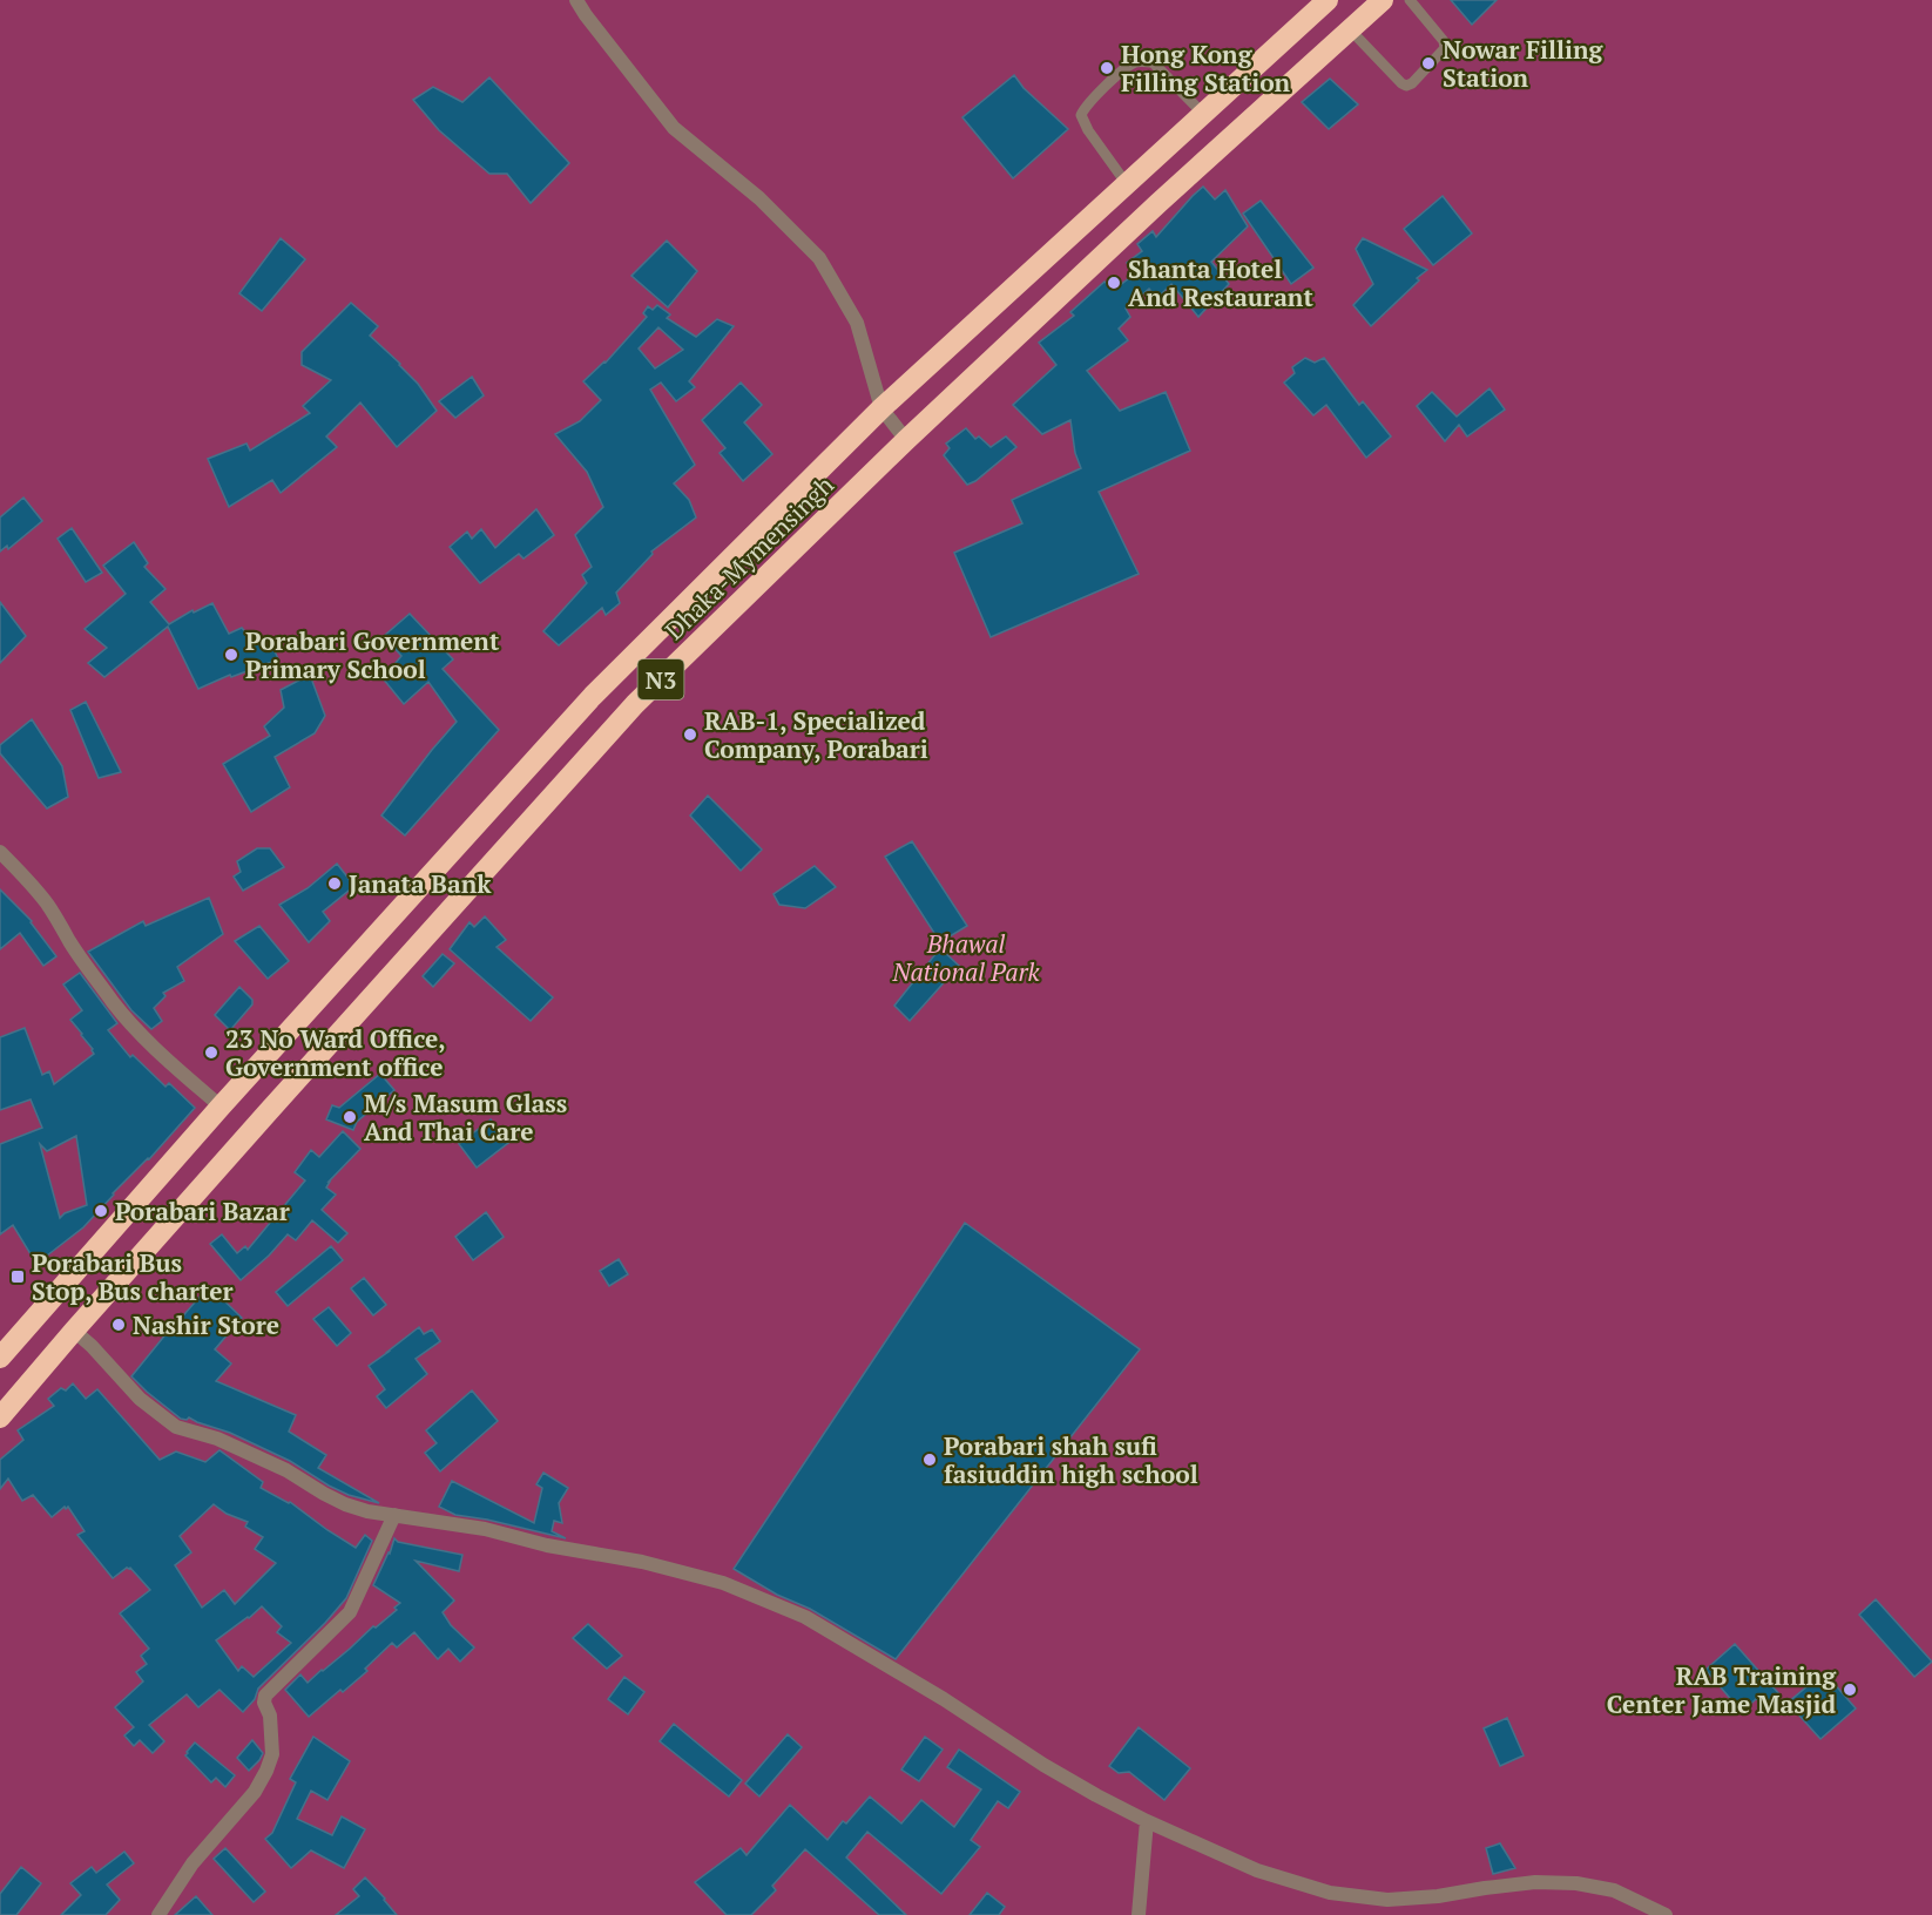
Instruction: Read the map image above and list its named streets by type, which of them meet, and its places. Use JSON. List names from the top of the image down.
{
  "streets": {
    "highway": ["Dhaka-Mymensingh", "N3"]
  },
  "parks": ["Bhawal National Park"],
  "places": {
    "other": [
      "Nowar Filling Station",
      "Hong Kong Filling Station",
      "Shanta Hotel And Restaurant",
      "Porabari Government Primary School",
      "RAB-1, Specialized Company, Porabari",
      "Janata Bank",
      "23 No Ward Office, Government office",
      "M/s Masum Glass And Thai Care",
      "Porabari Bazar",
      "Nashir Store",
      "Porabari shah sufi fasiuddin high school",
      "RAB Training Center Jame Masjid"
    ],
    "transit": ["Porabari Bus Stop, Bus charter"]
  }
}
